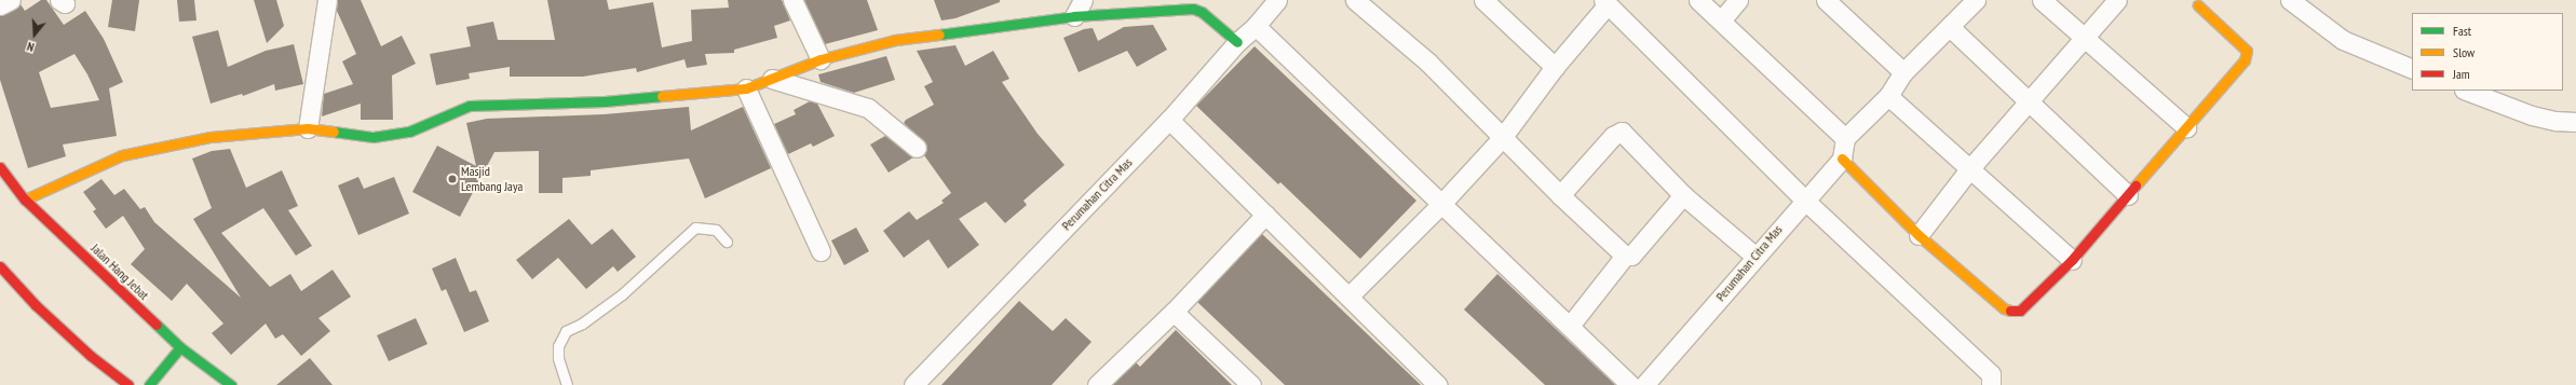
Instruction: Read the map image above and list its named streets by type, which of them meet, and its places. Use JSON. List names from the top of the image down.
{
  "streets": {
    "main road": ["Jalan Hang Jebat"],
    "street": ["Perumahan Citra Mas"]
  },
  "places": ["Masjid Lembang Jaya"],
  "legend": ["Fast", "Slow", "Jam"],
  "north": "bottom"
}
